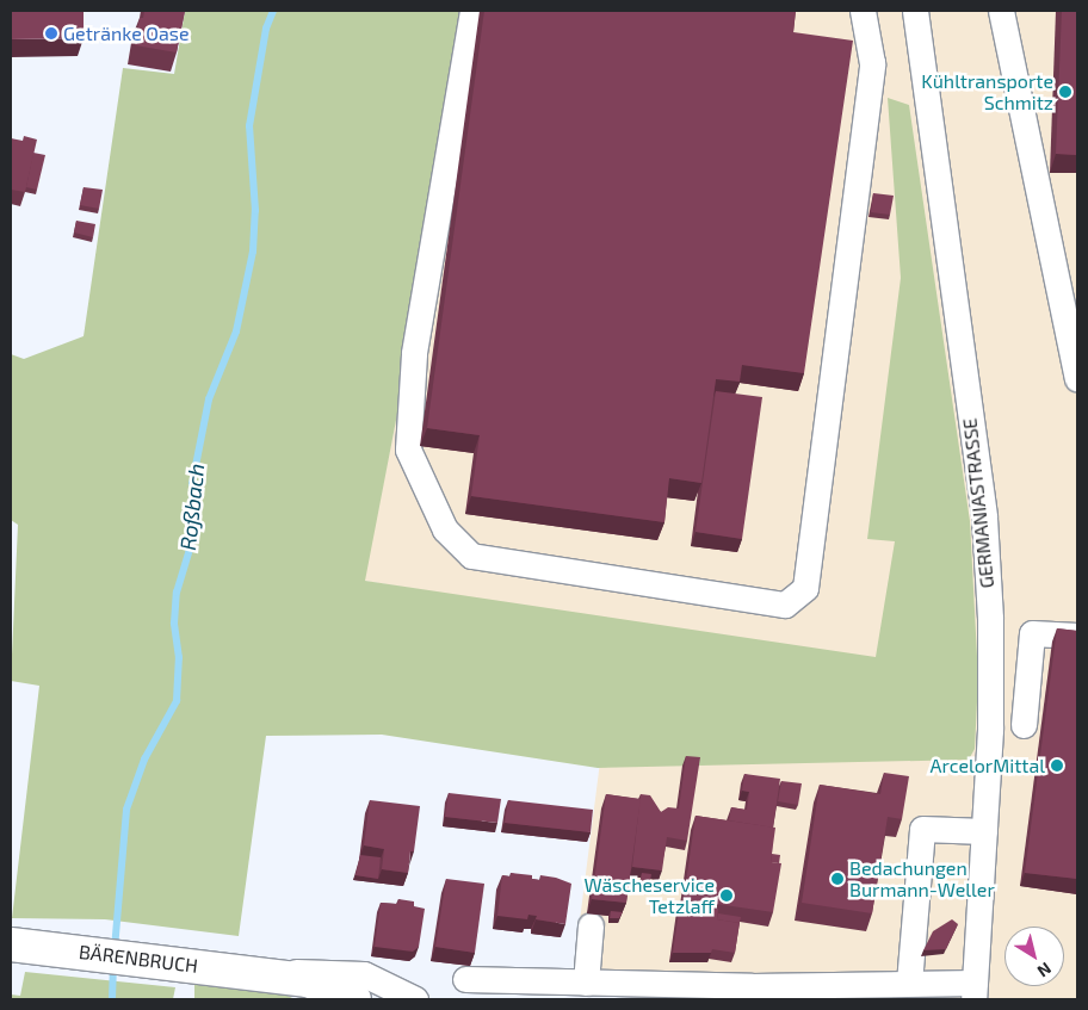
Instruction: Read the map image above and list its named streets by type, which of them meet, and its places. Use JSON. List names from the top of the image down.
{
  "streets": {
    "main road": ["BÄRENBRUCH"],
    "street": ["GERMANIASTRASSE"]
  },
  "water": ["Roßbach"],
  "places": [
    "Getränke Oase",
    "Kühltransporte Schmitz",
    "ArcelorMittal",
    "Bedachungen Burmann-Weller",
    "Wäscheservice Tetzlaff"
  ],
  "north": "bottom right"
}
